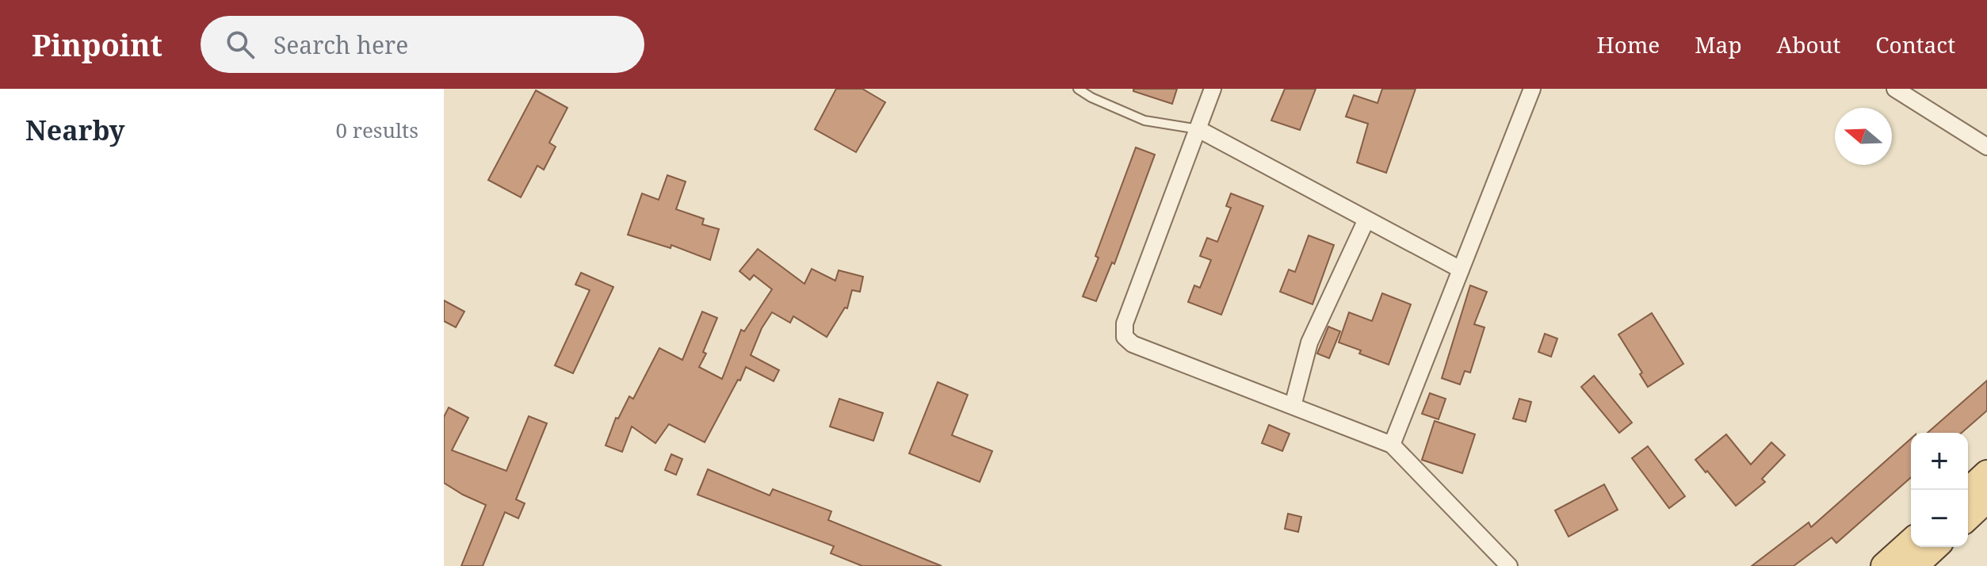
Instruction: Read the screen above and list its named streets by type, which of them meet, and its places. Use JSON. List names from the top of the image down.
{
  "north": "left",
  "page": {
    "header": "Pinpoint",
    "search": "Search here",
    "nav": [
      "Home",
      "Map",
      "About",
      "Contact"
    ],
    "heading": ["Nearby", "0 results"],
    "map_buttons": ["+", "−"]
  }
}
